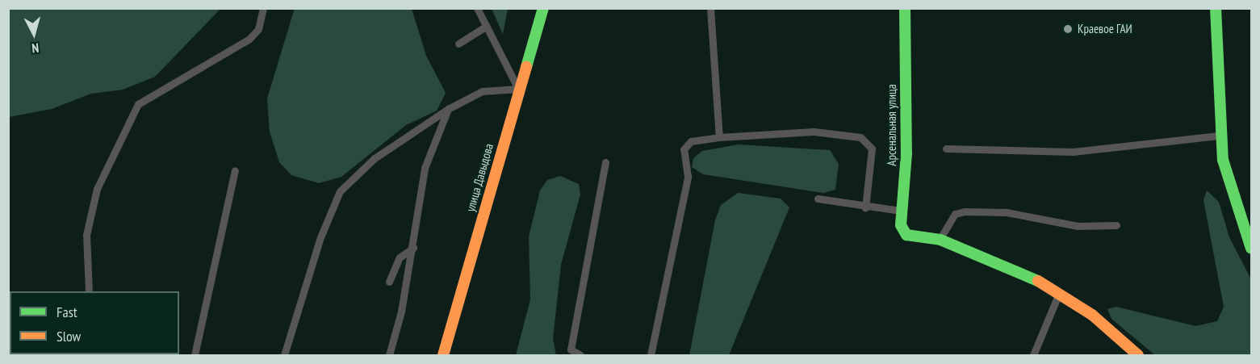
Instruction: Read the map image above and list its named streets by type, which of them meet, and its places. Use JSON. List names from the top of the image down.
{
  "streets": {
    "street": ["Арсенальная улица", "улица Давыдова"]
  },
  "places": ["Краевое ГАИ"],
  "legend": ["Fast", "Slow"],
  "north": "bottom"
}
